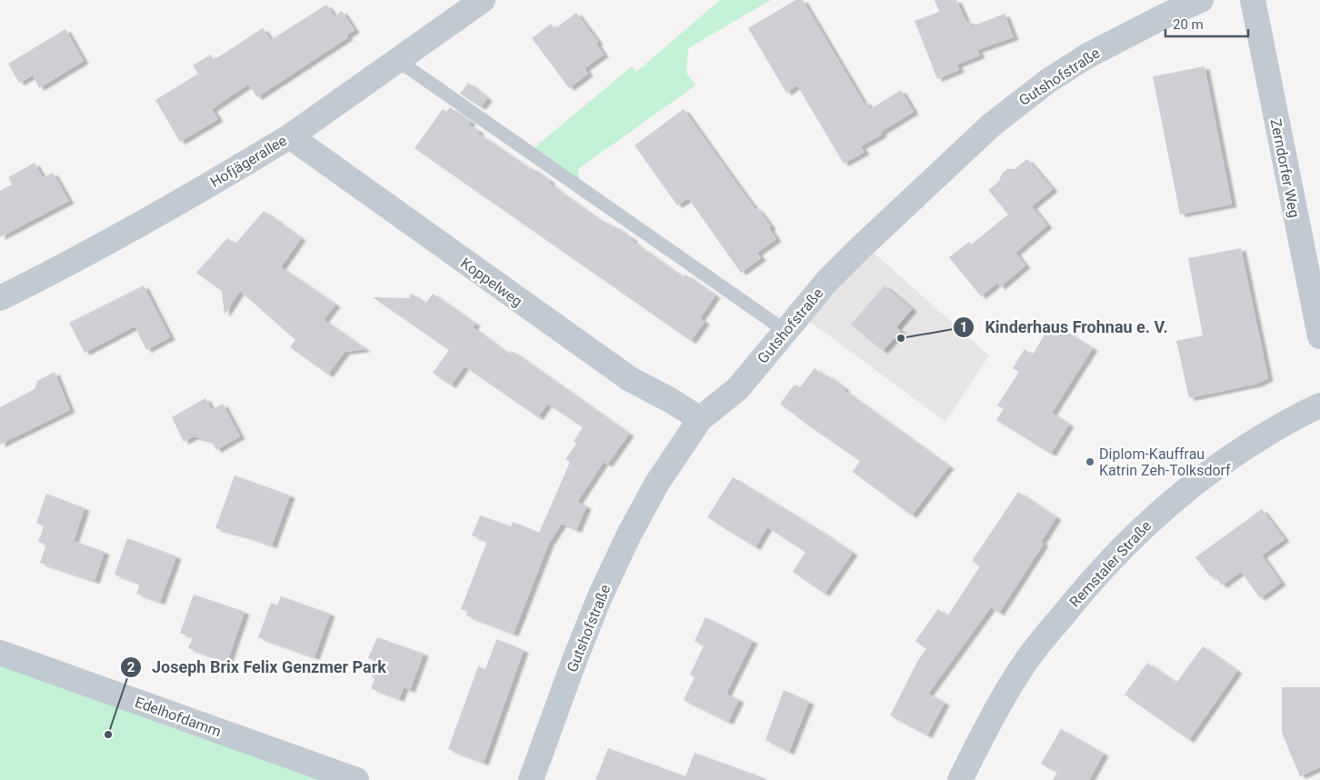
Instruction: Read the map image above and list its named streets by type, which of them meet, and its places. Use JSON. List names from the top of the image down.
{
  "streets": {
    "street": [
      "Gutshofstraße",
      "Hofjägerallee",
      "Zerndorfer Weg",
      "Koppelweg",
      "Remstaler Straße",
      "Edelhofdamm"
    ]
  },
  "crossings": [
    ["Gutshofstraße", "Koppelweg"],
    ["Hofjägerallee", "Koppelweg"]
  ],
  "places": ["Kinderhaus Frohnau e. V.", "Diplom-Kauffrau Katrin Zeh-Tolksdorf", "Joseph Brix Felix Genzmer Park"],
  "scale_bar": "20 m"
}
